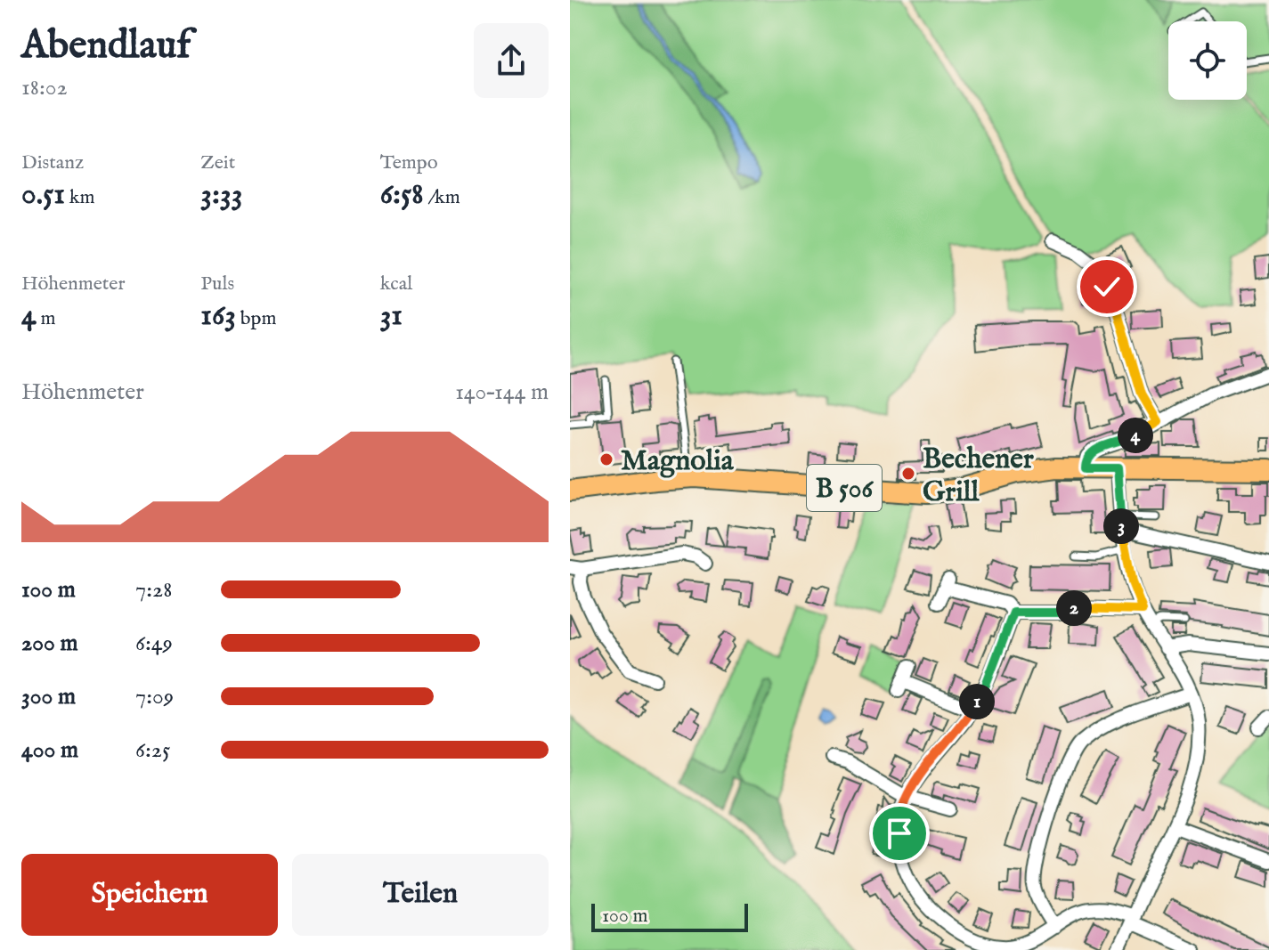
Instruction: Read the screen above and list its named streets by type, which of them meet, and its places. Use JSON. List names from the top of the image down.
{
  "streets": {
    "main road": ["B 506"]
  },
  "places": ["Magnolia", "Bechener Grill"],
  "scale_bar": "100 m",
  "page": {
    "heading": ["Abendlauf", "18:02"],
    "stats": [
      ["Distanz", "0.51 km"],
      ["Zeit", "3:33"],
      ["Tempo", "6:58 /km"],
      ["Höhenmeter", "4 m"],
      ["Puls", "163 bpm"],
      ["kcal", "31"]
    ],
    "chart": ["Höhenmeter", "140–144 m"],
    "pins": [
      "4",
      "3",
      "2",
      "1"
    ],
    "list": [
      {
        "name": "100 m",
        "note": "7:28"
      },
      {
        "name": "200 m",
        "note": "6:49"
      },
      {
        "name": "300 m",
        "note": "7:09"
      },
      {
        "name": "400 m",
        "note": "6:25"
      }
    ],
    "buttons": ["Speichern", "Teilen"],
    "scale": "100 m"
  }
}
